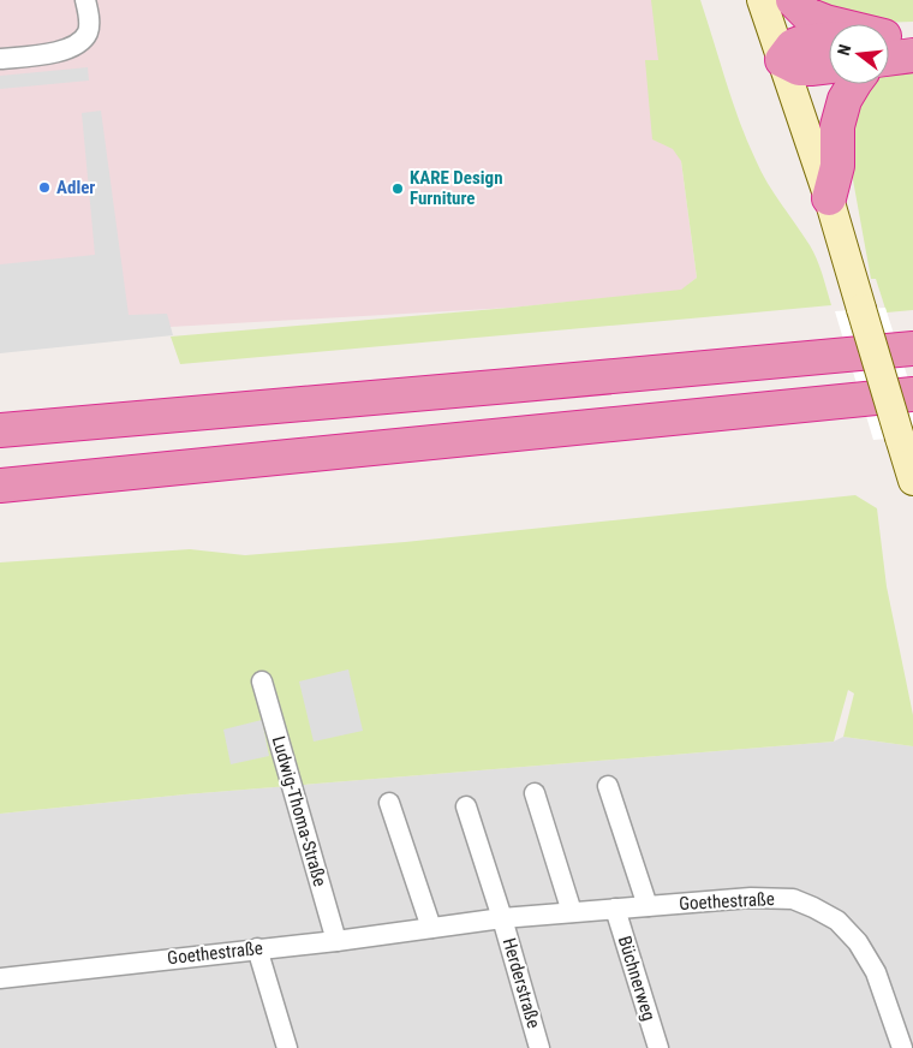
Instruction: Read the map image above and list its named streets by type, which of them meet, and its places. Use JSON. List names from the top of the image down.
{
  "streets": {
    "street": [
      "Ludwig-Thoma-Straße",
      "Goethestraße",
      "Büchnerweg",
      "Herderstraße"
    ]
  },
  "crossings": [
    ["Ludwig-Thoma-Straße", "Goethestraße"],
    ["Goethestraße", "Büchnerweg"],
    ["Goethestraße", "Herderstraße"]
  ],
  "places": ["Adler", "KARE Design Furniture"],
  "north": "left"
}
